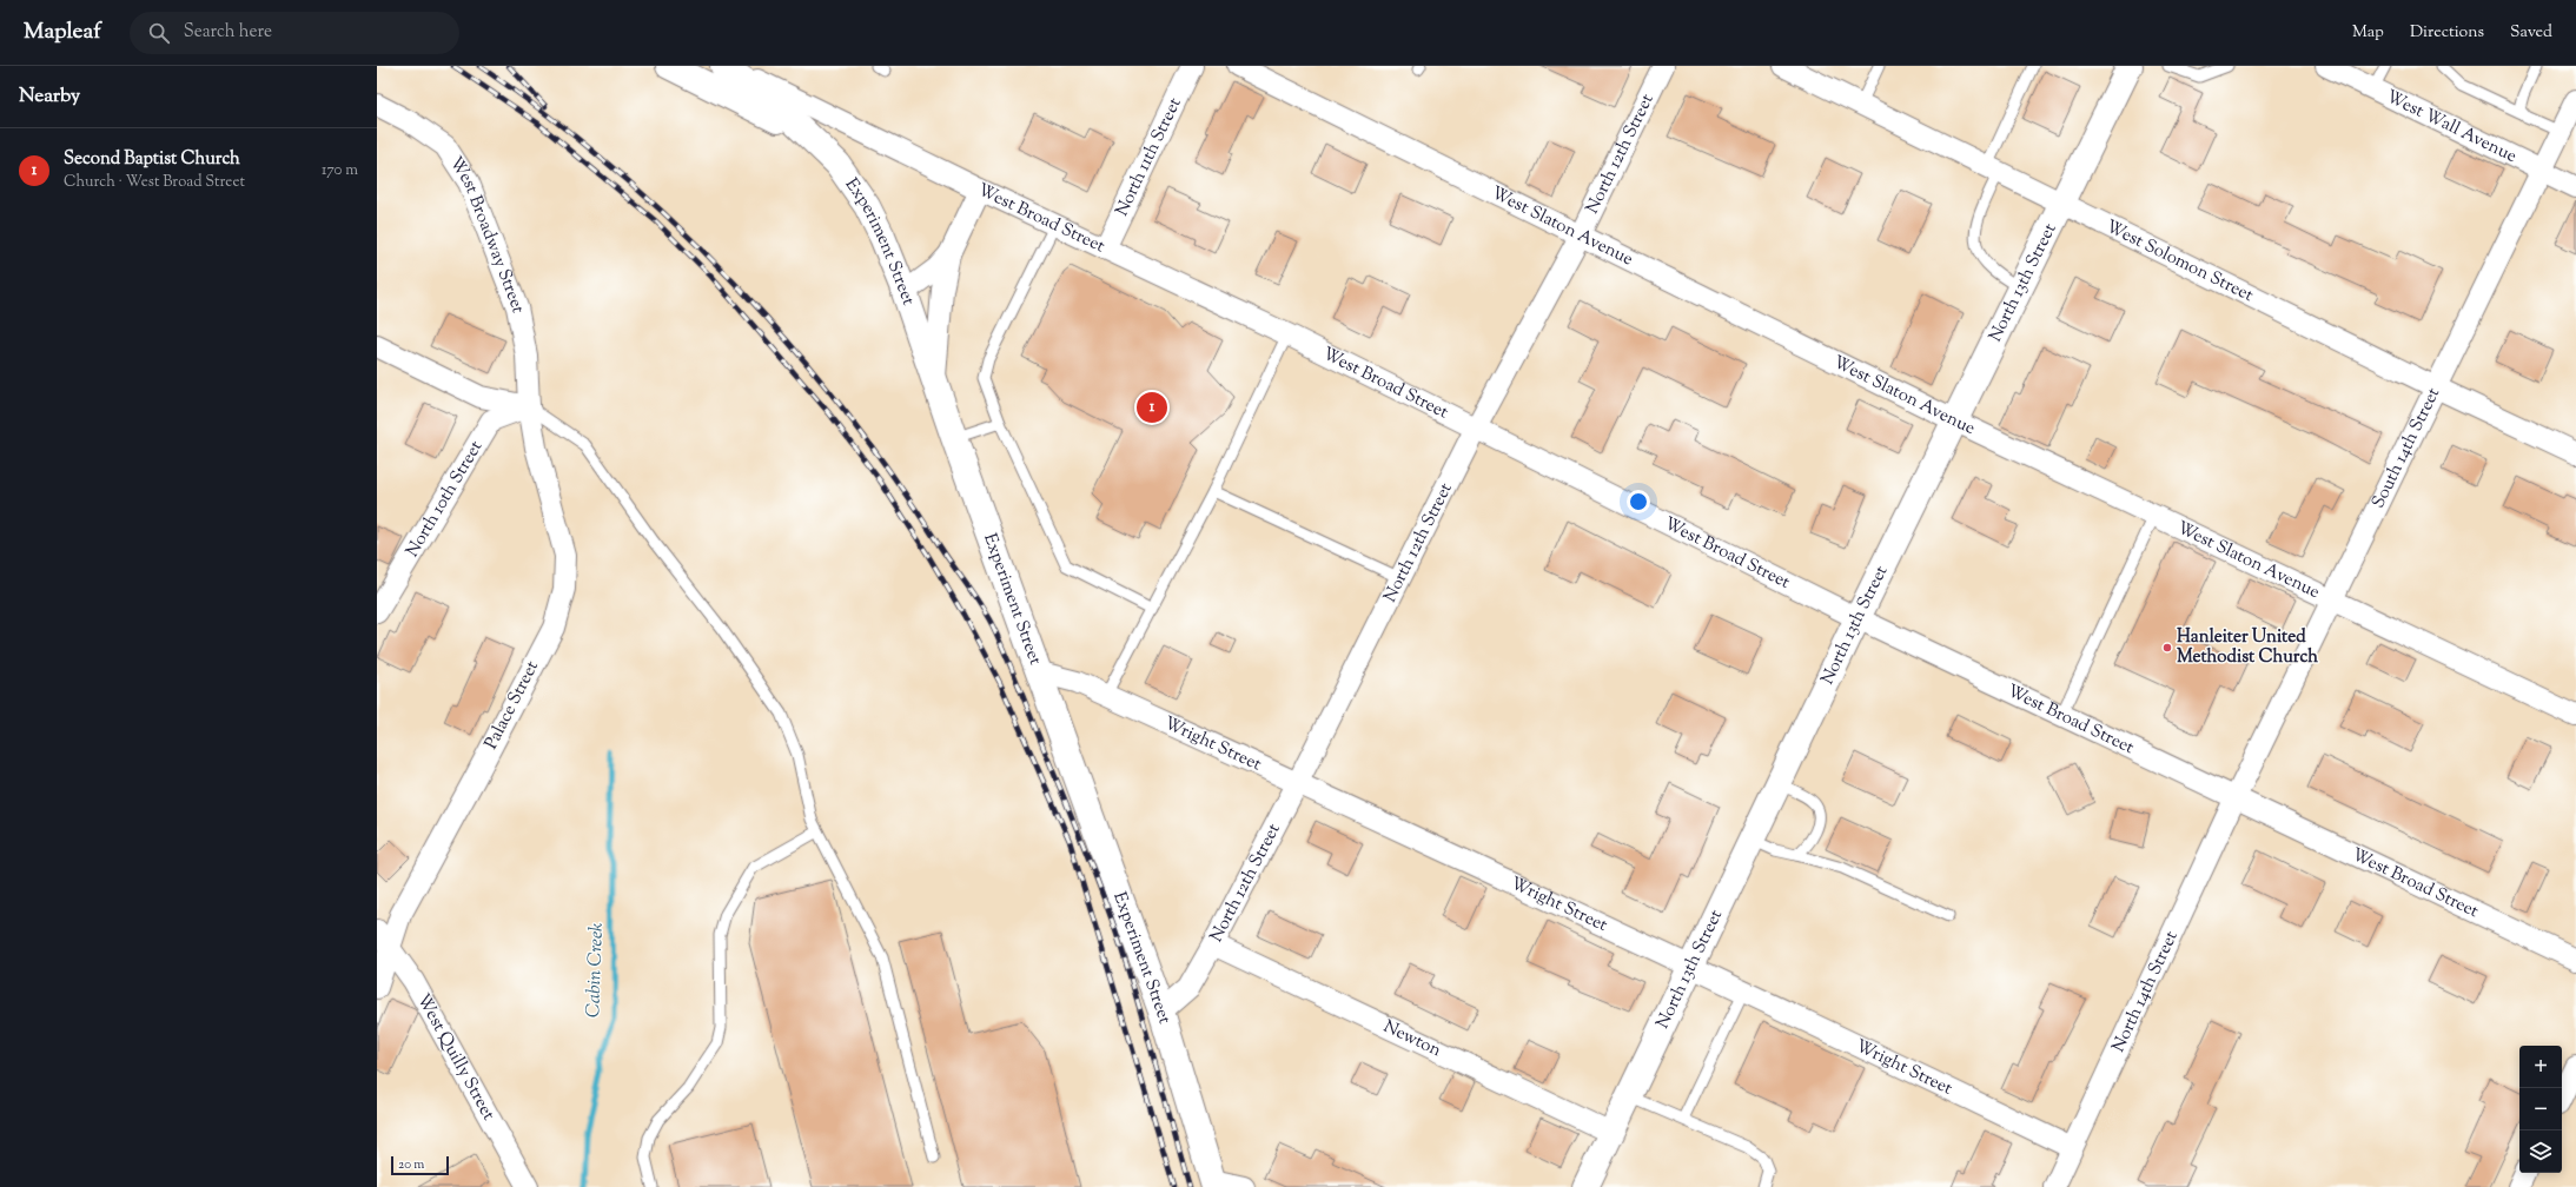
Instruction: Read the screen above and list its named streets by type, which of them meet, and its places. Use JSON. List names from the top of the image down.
{
  "streets": {
    "main road": ["Experiment Street", "North 13th Street"],
    "street": [
      "West Wall Avenue",
      "North 12th Street",
      "North 11th Street",
      "West Broad Street",
      "West Slaton Avenue",
      "West Broadway Street",
      "West Solomon Street",
      "South 14th Street",
      "North 10th Street",
      "Palace Street",
      "Wright Street",
      "North 14th Street",
      "Newton",
      "West Quilly Street"
    ]
  },
  "crossings": [
    ["West Wall Avenue", "South 14th Street"],
    ["North 12th Street", "West Broad Street"],
    ["North 12th Street", "West Slaton Avenue"],
    ["North 12th Street", "Experiment Street"],
    ["North 12th Street", "Wright Street"],
    ["North 12th Street", "Newton"],
    ["North 11th Street", "West Broad Street"],
    ["West Broad Street", "North 13th Street"],
    ["West Broad Street", "South 14th Street"],
    ["West Broad Street", "North 14th Street"],
    ["West Slaton Avenue", "North 13th Street"],
    ["West Slaton Avenue", "South 14th Street"],
    ["West Broadway Street", "North 10th Street"],
    ["West Broadway Street", "Palace Street"],
    ["Experiment Street", "Wright Street"],
    ["West Solomon Street", "North 13th Street"],
    ["West Solomon Street", "South 14th Street"],
    ["North 13th Street", "Wright Street"],
    ["North 13th Street", "Newton"],
    ["South 14th Street", "North 14th Street"],
    ["North 10th Street", "Palace Street"],
    ["Palace Street", "West Quilly Street"],
    ["Wright Street", "North 14th Street"]
  ],
  "water": ["Cabin Creek"],
  "places": ["Hanleiter United Methodist Church"],
  "scale_bar": "20 m",
  "page": {
    "header": "Mapleaf",
    "search": "Search here",
    "nav": ["Map", "Directions", "Saved"],
    "heading": "Nearby",
    "list": [
      {
        "mark": "1",
        "name": "Second Baptist Church",
        "note": "Church · West Broad Street",
        "value": "170 m"
      }
    ],
    "pins": "1",
    "map_buttons": ["+", "−"],
    "scale": "20 m"
  }
}
